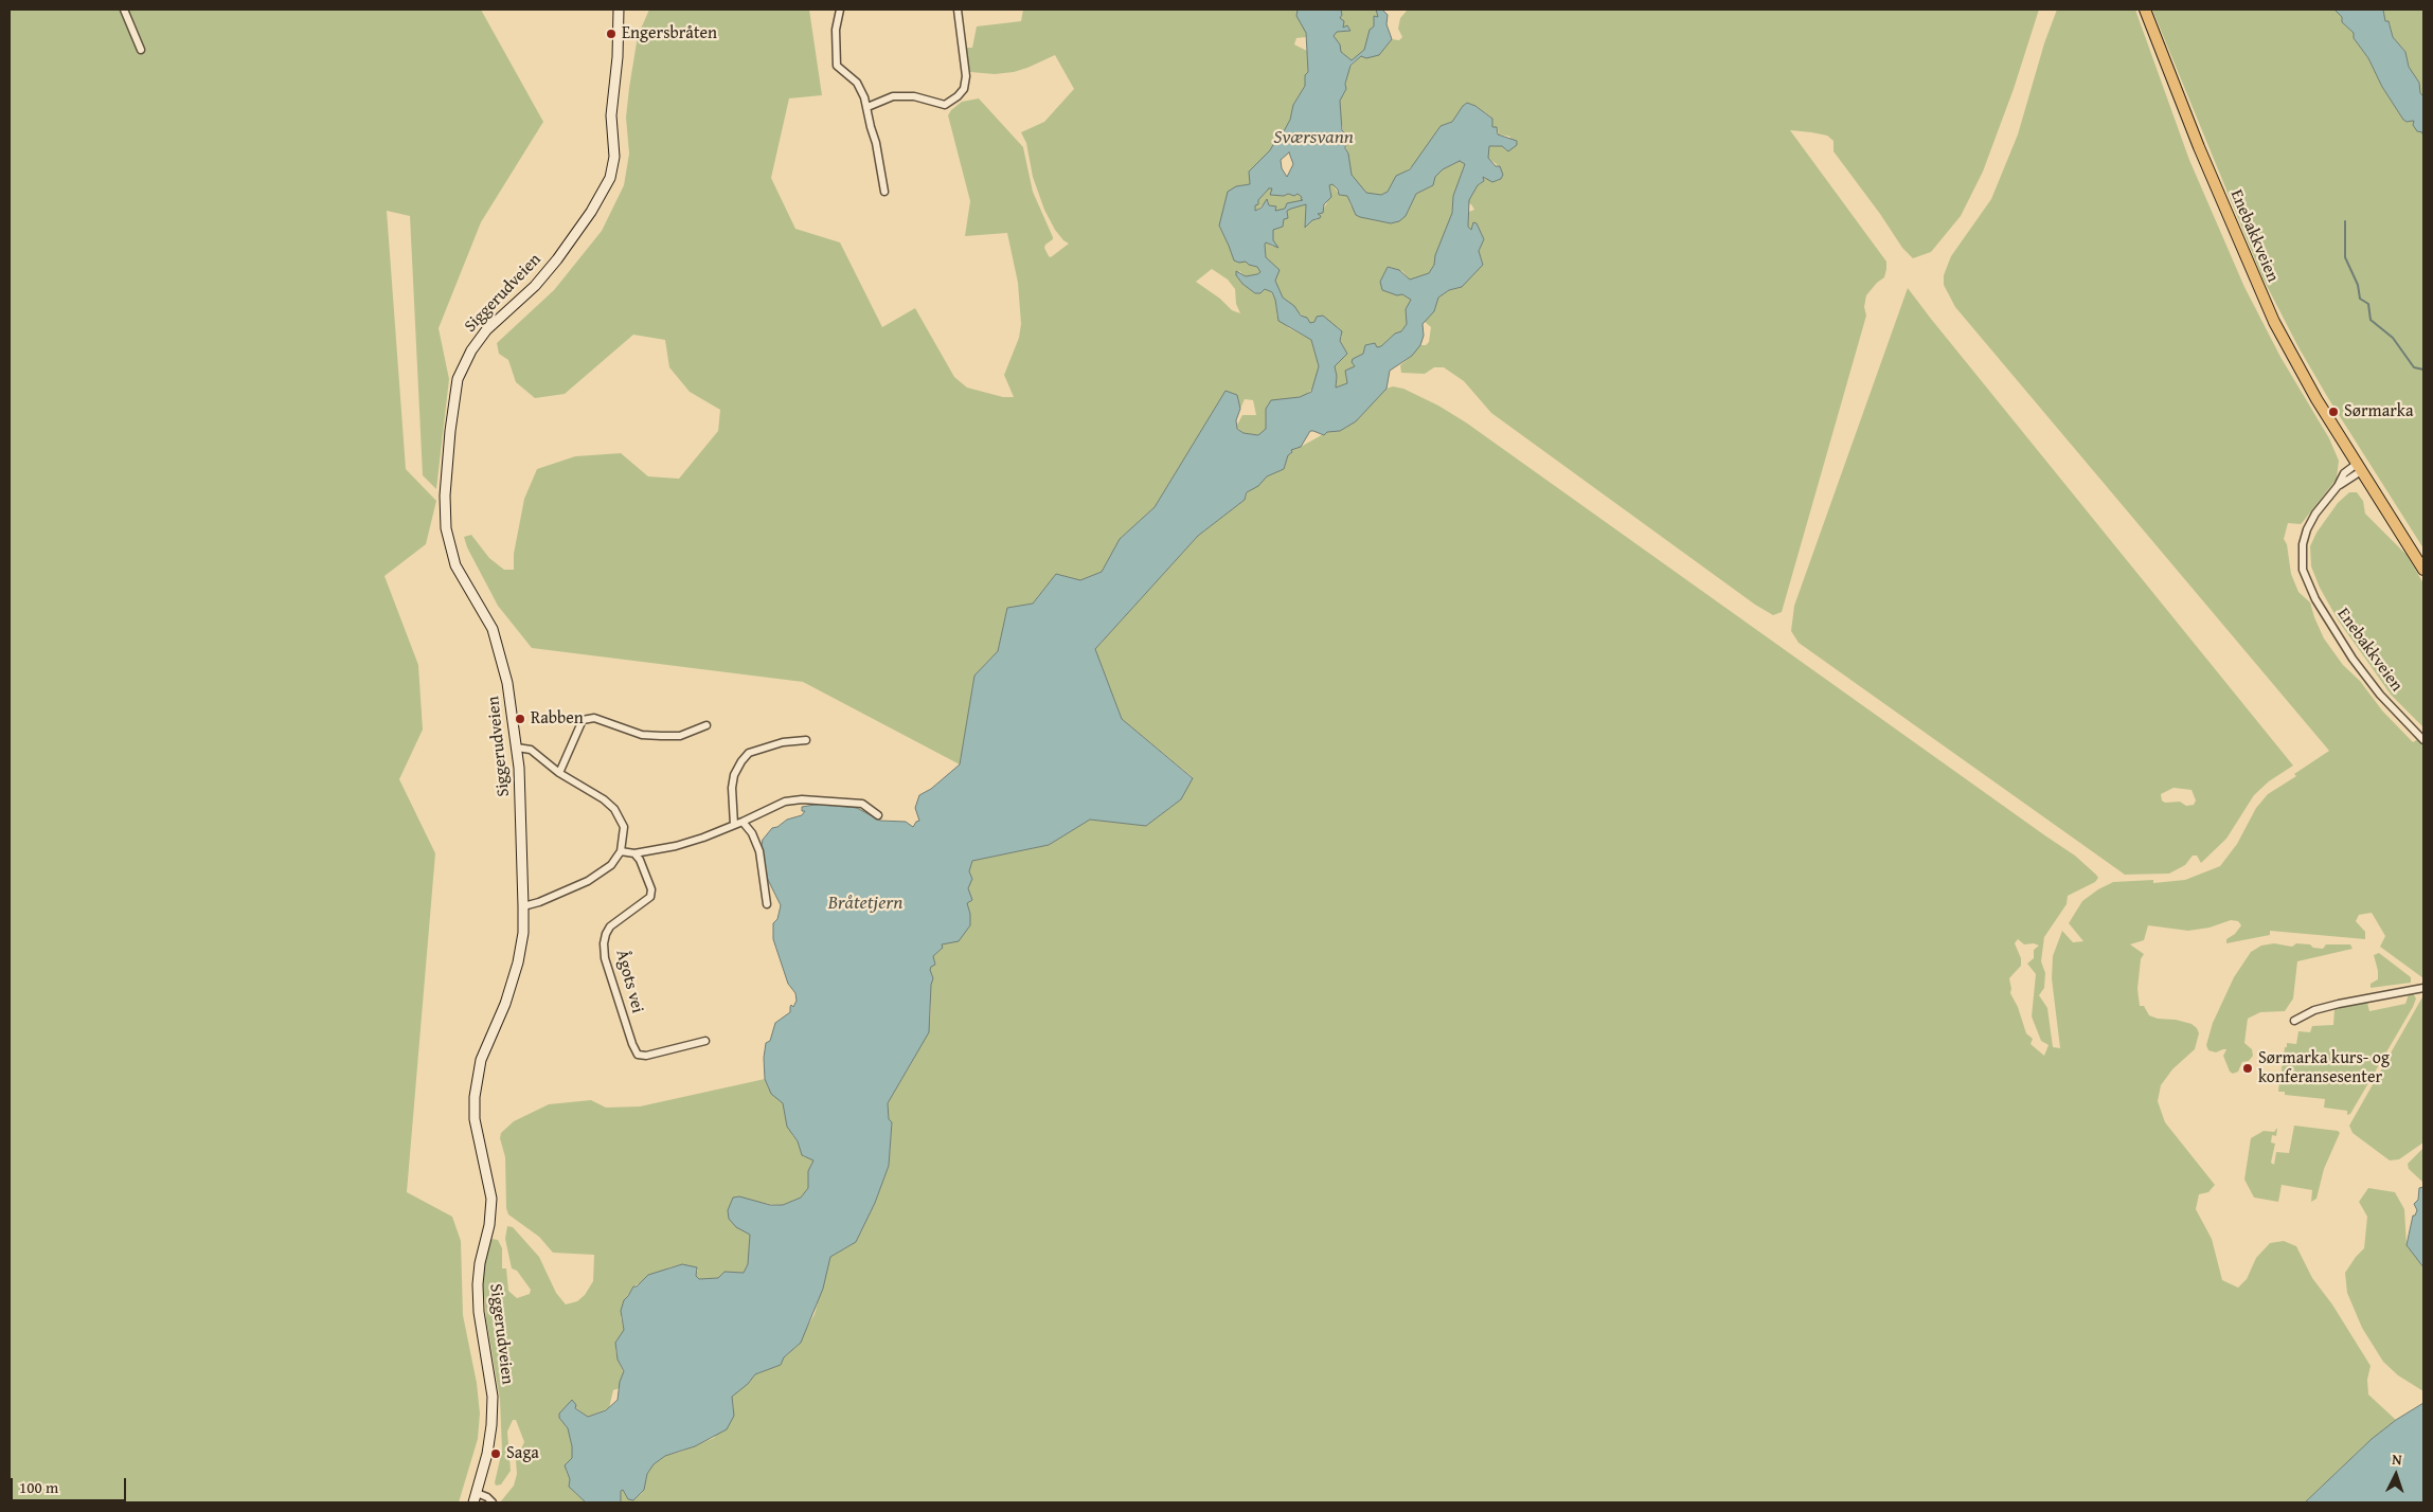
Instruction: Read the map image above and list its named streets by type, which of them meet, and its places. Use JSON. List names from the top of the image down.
{
  "streets": {
    "main road": ["Enebakkveien", "Siggerudveien"],
    "street": ["Ågots vei"]
  },
  "water": ["Sværsvann", "Bråtetjern"],
  "places": [
    "Engersbråten",
    "Sørmarka",
    "Rabben",
    "Sørmarka kurs- og konferansesenter",
    "Saga"
  ],
  "scale_bar": "100 m",
  "north": "top"
}
